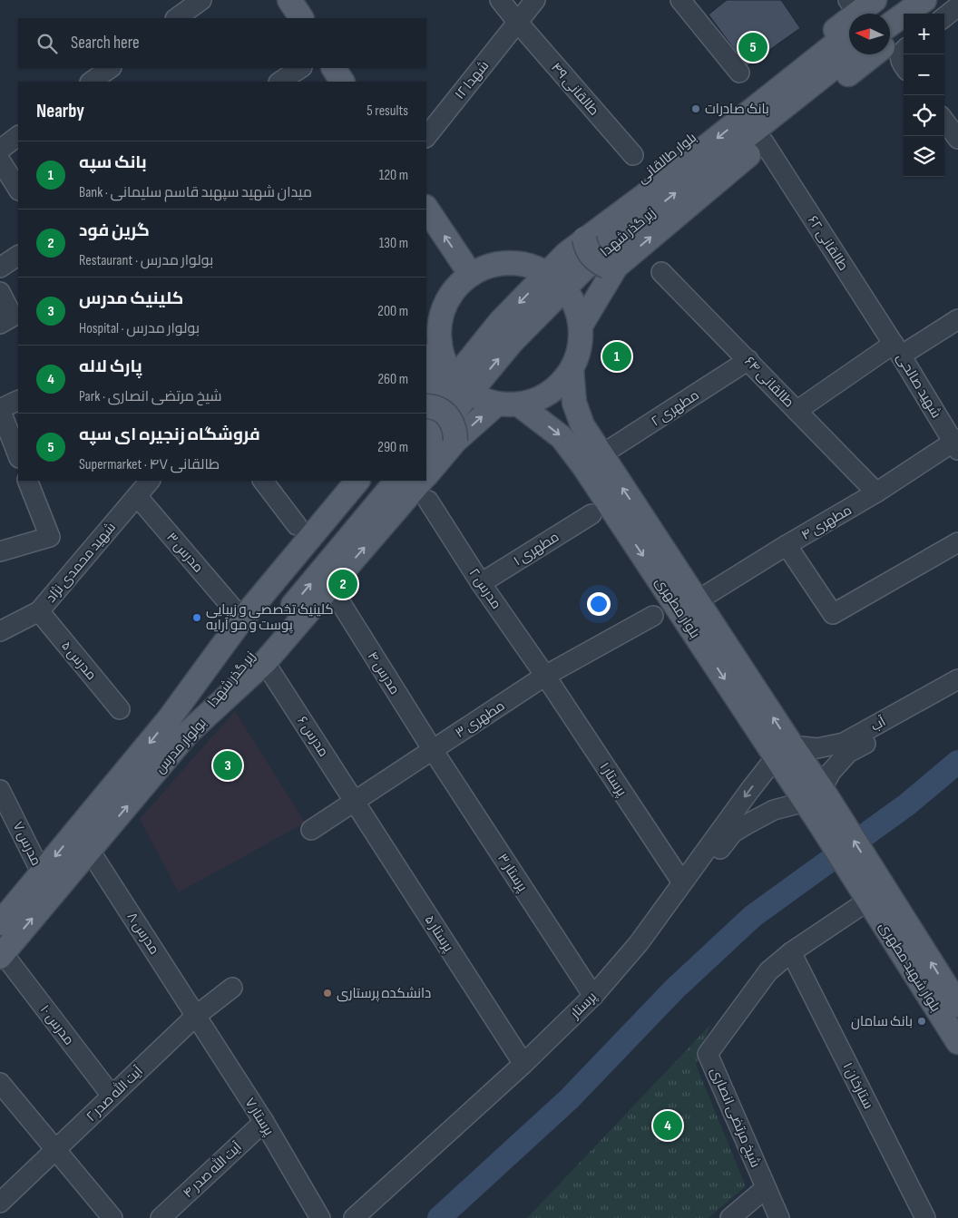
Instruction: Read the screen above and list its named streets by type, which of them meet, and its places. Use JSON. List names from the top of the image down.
{
  "streets": {
    "main road": [
      "بلوار طالقانی",
      "زیر گذر شهدا",
      "بلوار مطهری",
      "بولوار مدرس",
      "بلوار شهید مطهری"
    ],
    "street": [
      "۱۲ شهدا",
      "طالقانی ۴۹",
      "طالقانی ۶۲",
      "طالقانی ۶۴",
      "شهید صالحی",
      "مطهری ۲",
      "مطهری ۴",
      "مطهری ۱",
      "مدرس ۳",
      "شهید محمدی نژاد",
      "مدرس ۲",
      "مدرس ۵",
      "مدرس ۴",
      "مطهری ۳",
      "آب",
      "مدرس ۶",
      "پرستار ۱",
      "مدرس ۷",
      "پرستار ۳",
      "مدرس ۸",
      "پرستار ۵",
      "پرستار",
      "مدرس ۱۰",
      "ستارخان ۱",
      "آیت الله صدر ۲",
      "پرستار ۷",
      "شیخ مرتضی انصاری",
      "آیت الله صدر ۴"
    ]
  },
  "crossings": [
    ["۱۲ شهدا", "طالقانی ۴۹"],
    ["بلوار طالقانی", "زیر گذر شهدا"],
    ["بلوار طالقانی", "بلوار مطهری"],
    ["زیر گذر شهدا", "بولوار مدرس"],
    ["طالقانی ۶۲", "شهید صالحی"],
    ["طالقانی ۶۴", "مطهری ۲"],
    ["طالقانی ۶۴", "مطهری ۴"],
    ["شهید صالحی", "مطهری ۴"],
    ["مطهری ۲", "بلوار مطهری"],
    ["مطهری ۴", "بلوار مطهری"],
    ["مطهری ۱", "مدرس ۲"],
    ["مدرس ۳", "شهید محمدی نژاد"],
    ["شهید محمدی نژاد", "مدرس ۵"],
    ["مدرس ۲", "مطهری ۳"],
    ["مدرس ۲", "بولوار مدرس"],
    ["مدرس ۲", "پرستار ۱"],
    ["بلوار مطهری", "آب"],
    ["بلوار مطهری", "بلوار شهید مطهری"],
    ["بلوار مطهری", "پرستار"],
    ["بلوار مطهری", "شیخ مرتضی انصاری"],
    ["مدرس ۴", "مطهری ۳"],
    ["مدرس ۴", "پرستار ۳"],
    ["مطهری ۳", "مدرس ۶"],
    ["مطهری ۳", "پرستار ۱"],
    ["مطهری ۳", "پرستار ۳"],
    ["مطهری ۳", "پرستار ۵"],
    ["آب", "پرستار"],
    ["مدرس ۶", "پرستار ۵"],
    ["بولوار مدرس", "مدرس ۷"],
    ["بولوار مدرس", "مدرس ۸"],
    ["بولوار مدرس", "مدرس ۱۰"],
    ["پرستار ۱", "پرستار"],
    ["پرستار ۳", "پرستار"],
    ["مدرس ۸", "آیت الله صدر ۲"],
    ["مدرس ۸", "پرستار ۷"],
    ["پرستار ۵", "پرستار"],
    ["بلوار شهید مطهری", "شیخ مرتضی انصاری"],
    ["مدرس ۱۰", "آیت الله صدر ۲"],
    ["ستارخان ۱", "شیخ مرتضی انصاری"],
    ["آیت الله صدر ۲", "پرستار ۷"],
    ["پرستار ۷", "آیت الله صدر ۴"]
  ],
  "places": [
    "بانک صادرات",
    "کلینیک تخصصی و زیبایی پوست و مو آرایه",
    "دانشکده پرستاری",
    "بانک سامان"
  ],
  "north": "left",
  "page": {
    "map_buttons": ["+", "−"],
    "search": "Search here",
    "pins": [
      "5",
      "1",
      "2",
      "3",
      "4"
    ],
    "heading": ["Nearby", "5 results"],
    "list": [
      {
        "mark": "1",
        "name": "بانک سپه",
        "note": "Bank · میدان شهید سپهبد قاسم سلیمانی",
        "value": "120 m"
      },
      {
        "mark": "2",
        "name": "گرین فود",
        "note": "Restaurant · بولوار مدرس",
        "value": "130 m"
      },
      {
        "mark": "3",
        "name": "کلینیک مدرس",
        "note": "Hospital · بولوار مدرس",
        "value": "200 m"
      },
      {
        "mark": "4",
        "name": "پارک لاله",
        "note": "Park · شیخ مرتضی انصاری",
        "value": "260 m"
      },
      {
        "mark": "5",
        "name": "فروشگاه زنجیره ای سپه",
        "note": "Supermarket · طالقانی ۴۷",
        "value": "290 m"
      }
    ]
  }
}
